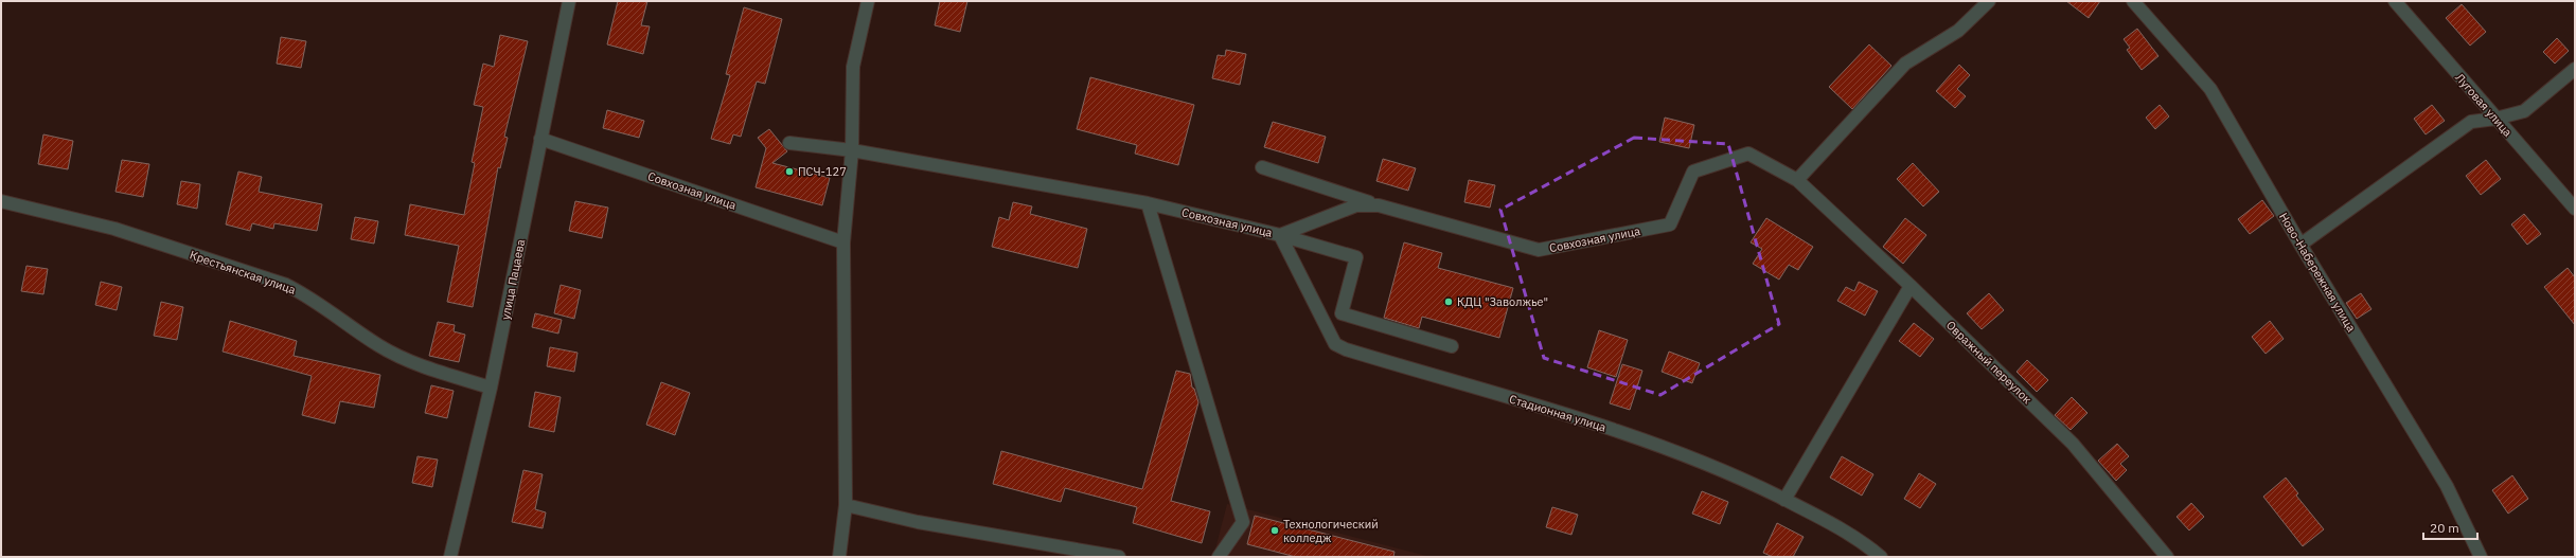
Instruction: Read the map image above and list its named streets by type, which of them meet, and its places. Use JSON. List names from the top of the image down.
{
  "streets": {
    "street": [
      "Луговая улица",
      "Совхозная улица",
      "Крестьянская улица",
      "Ново-Набережная улица",
      "улица Пацаева",
      "Овражный переулок",
      "Стадионная улица"
    ]
  },
  "crossings": [
    ["Совхозная улица", "улица Пацаева"],
    ["Совхозная улица", "Овражный переулок"],
    ["Совхозная улица", "Стадионная улица"],
    ["Крестьянская улица", "улица Пацаева"]
  ],
  "places": ["ПСЧ-127", "КДЦ \"Заволжье\"", "Технологический колледж"],
  "scale_bar": "20 m"
}
